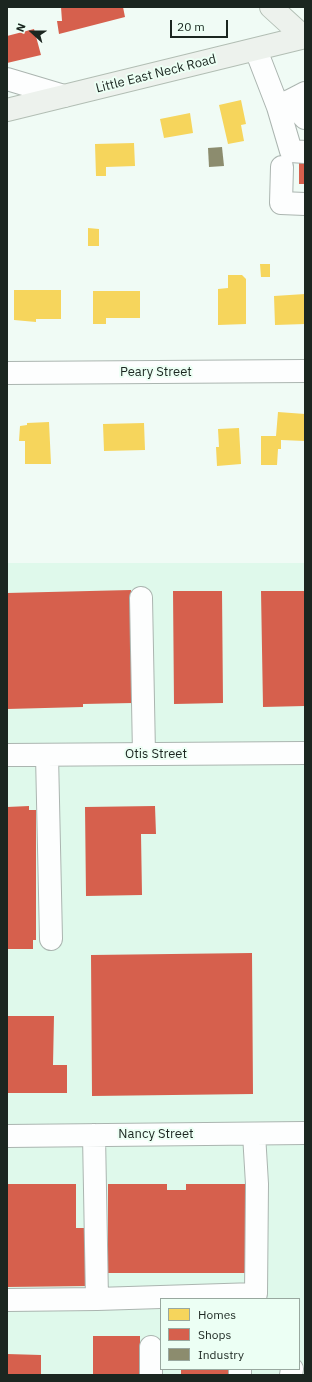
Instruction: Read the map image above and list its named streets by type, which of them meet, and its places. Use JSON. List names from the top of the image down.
{
  "streets": {
    "main road": ["Little East Neck Road"],
    "street": ["Peary Street", "Otis Street", "Nancy Street"]
  },
  "legend": ["Homes", "Shops", "Industry"],
  "scale_bar": "20 m",
  "north": "left"
}
